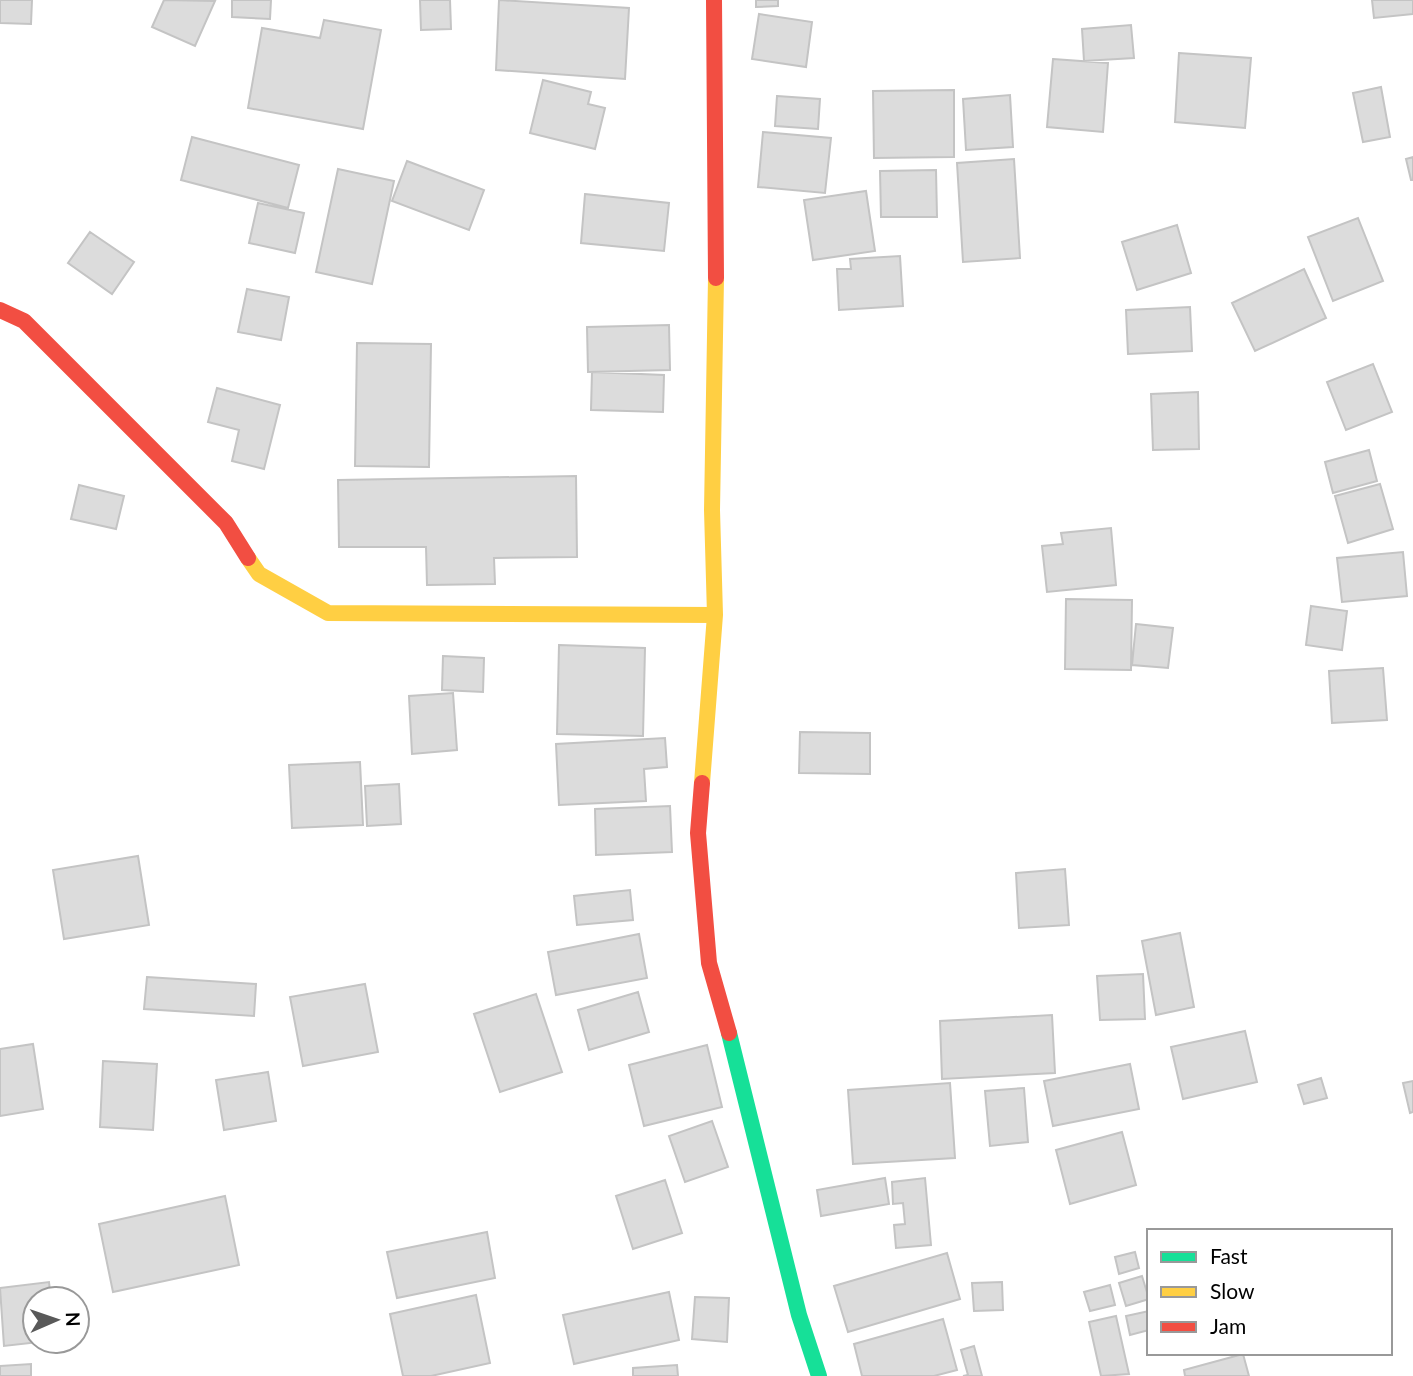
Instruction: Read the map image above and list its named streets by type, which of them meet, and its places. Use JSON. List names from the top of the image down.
{
  "legend": ["Fast", "Slow", "Jam"],
  "north": "right"
}
